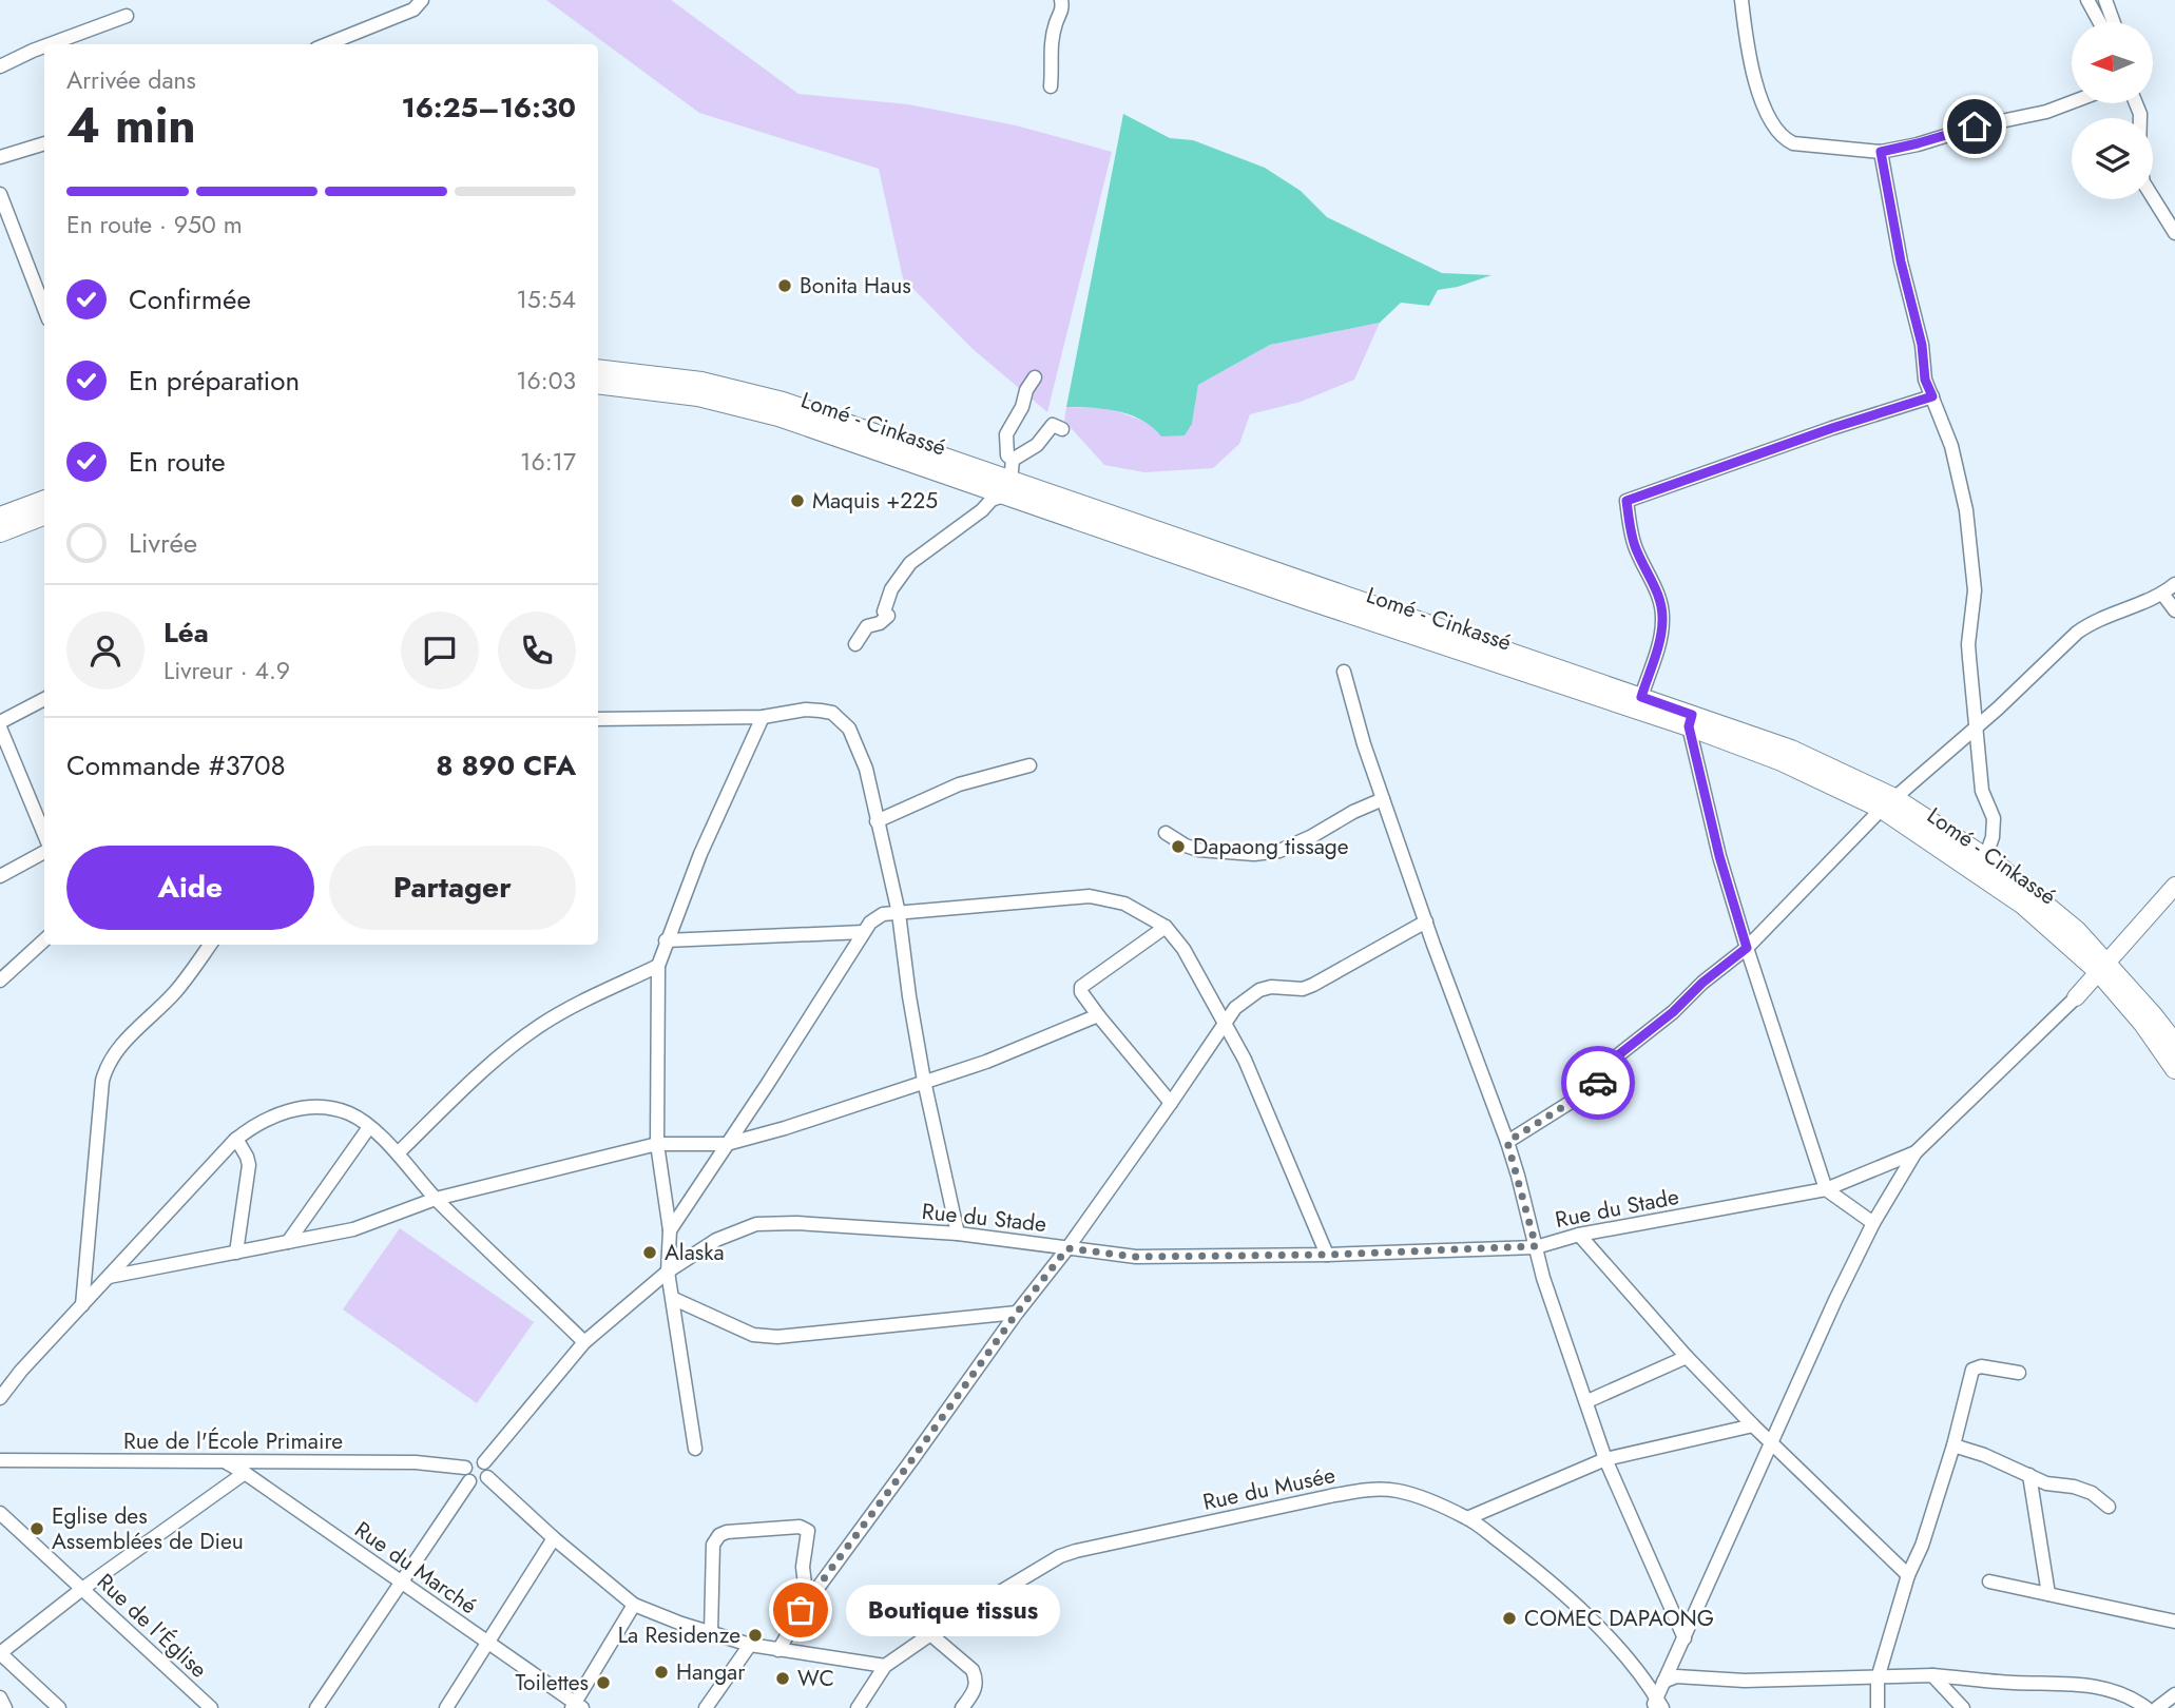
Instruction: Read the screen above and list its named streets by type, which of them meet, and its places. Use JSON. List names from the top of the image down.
{
  "streets": {
    "highway": ["Lomé - Cinkassé"],
    "street": [
      "Rue du Stade",
      "Rue de l'École Primaire",
      "Rue du Musée",
      "Rue du Marché",
      "Rue de l'Église"
    ]
  },
  "crossings": [
    ["Rue du Stade", "Rue de l'École Primaire"],
    ["Rue de l'École Primaire", "Rue du Marché"]
  ],
  "places": [
    "Bonita Haus",
    "Maquis +225",
    "Dapaong tissage",
    "Alaska",
    "Eglise des Assemblées de Dieu",
    "Boutique tissus",
    "COMEC DAPAONG",
    "La Residenze",
    "Hangar",
    "WC",
    "Toilettes"
  ],
  "north": "left",
  "page": {
    "heading": ["4 min", "Arrivée dans", "16:25–16:30"],
    "panel": [
      "Léa",
      "Livreur · 4.9",
      "Commande #3708",
      "8 890 CFA"
    ],
    "bar": "En route · 950 m",
    "list": [
      ["Confirmée", "15:54"],
      ["En préparation", "16:03"],
      ["En route", "16:17"],
      "Livrée"
    ],
    "buttons": ["Aide", "Partager"],
    "bubble": "Boutique tissus"
  }
}
